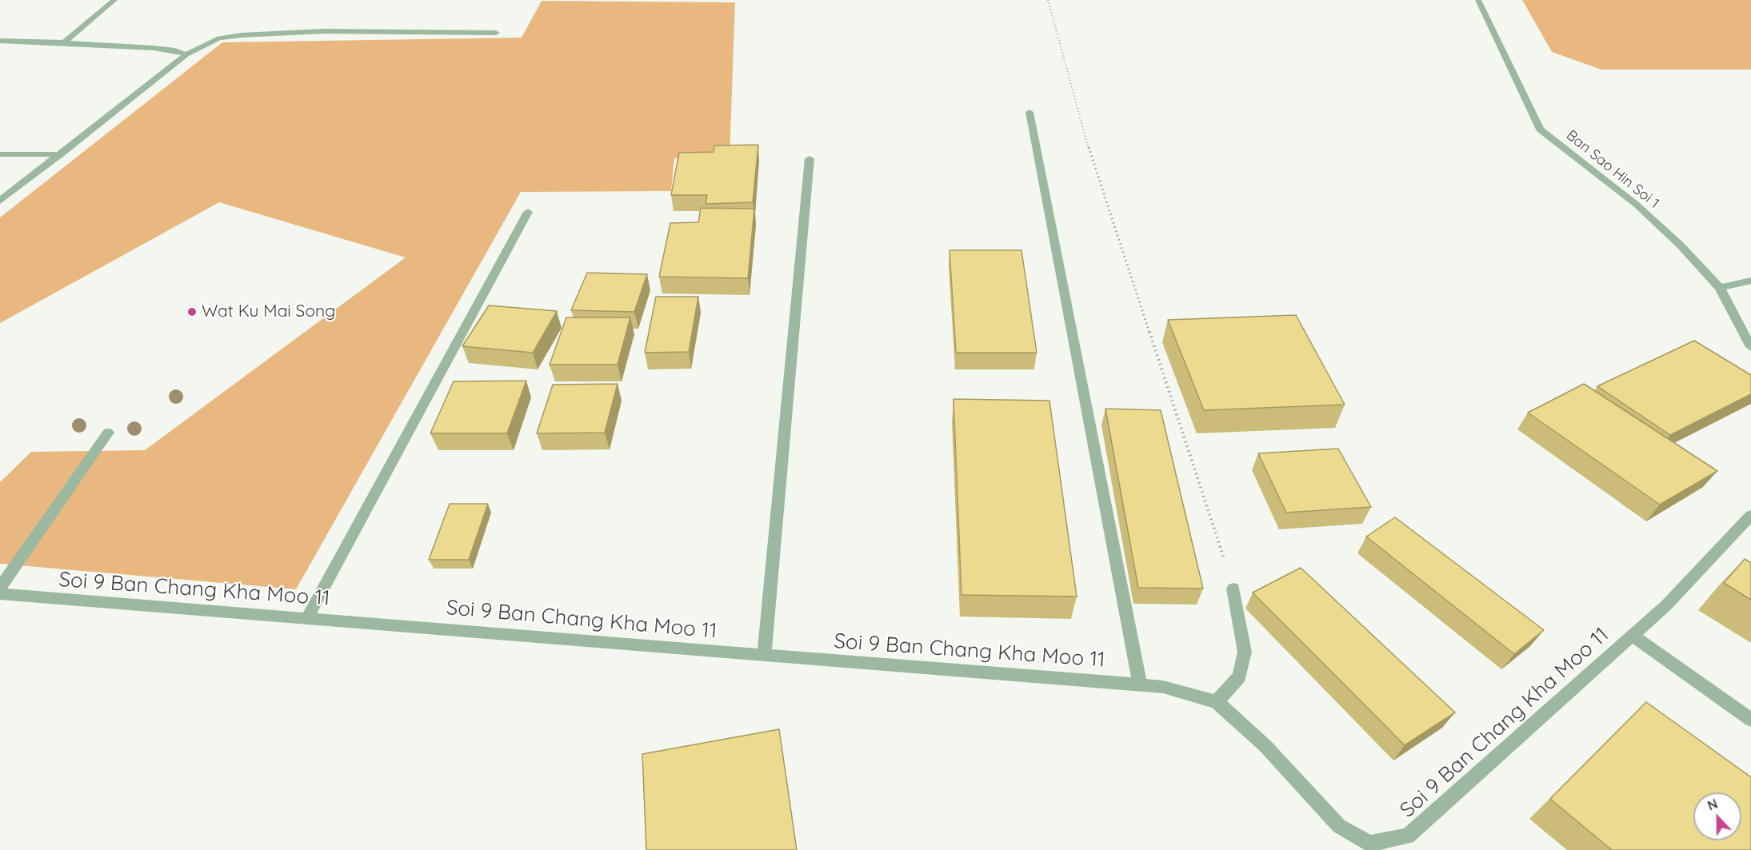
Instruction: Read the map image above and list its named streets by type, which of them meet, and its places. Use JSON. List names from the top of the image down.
{
  "streets": {
    "street": ["Ban Sao Hin Soi 1", "Soi 9 Ban Chang Kha Moo 11"]
  },
  "places": ["Wat Ku Mai Song"],
  "north": "top"
}
